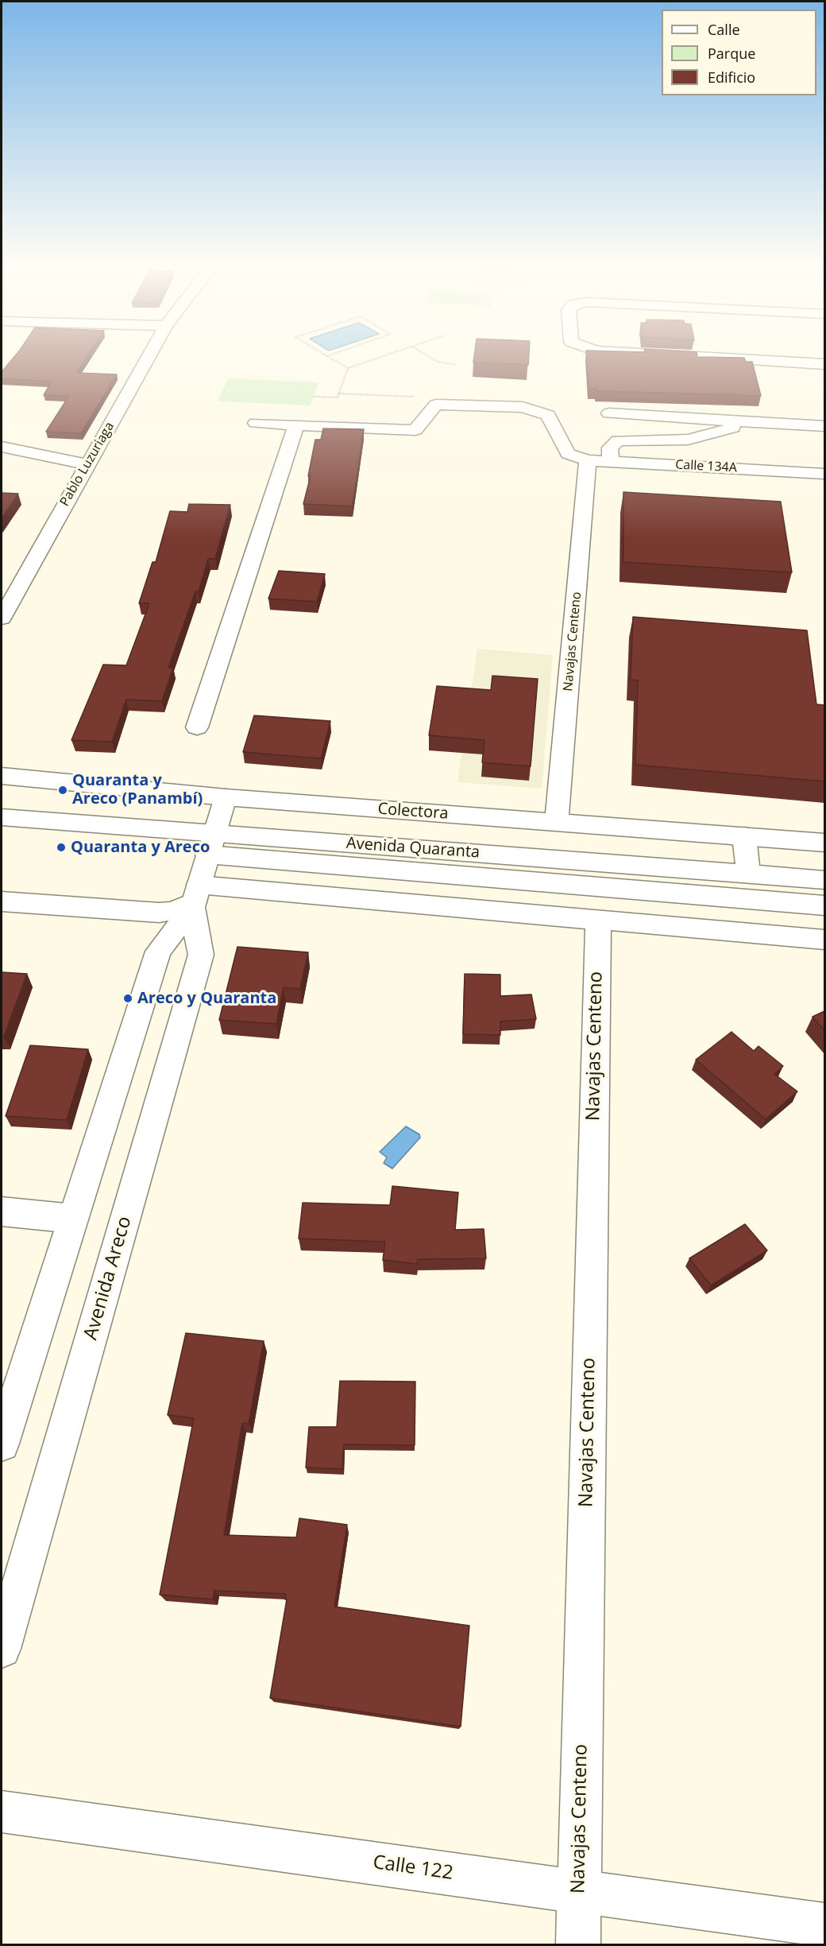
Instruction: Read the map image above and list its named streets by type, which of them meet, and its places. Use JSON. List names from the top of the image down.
{
  "streets": {
    "main road": [
      "Pablo Luzuriaga",
      "Calle 134A",
      "Navajas Centeno",
      "Colectora",
      "Avenida Quaranta",
      "Avenida Areco",
      "Calle 122"
    ]
  },
  "crossings": [
    ["Calle 134A", "Navajas Centeno"],
    ["Navajas Centeno", "Colectora"],
    ["Navajas Centeno", "Calle 122"],
    ["Colectora", "Avenida Areco"],
    ["Avenida Quaranta", "Avenida Areco"]
  ],
  "places": ["Quaranta y Areco (Panambí)", "Quaranta y Areco", "Areco y Quaranta"],
  "legend": ["Calle", "Parque", "Edificio"]
}
